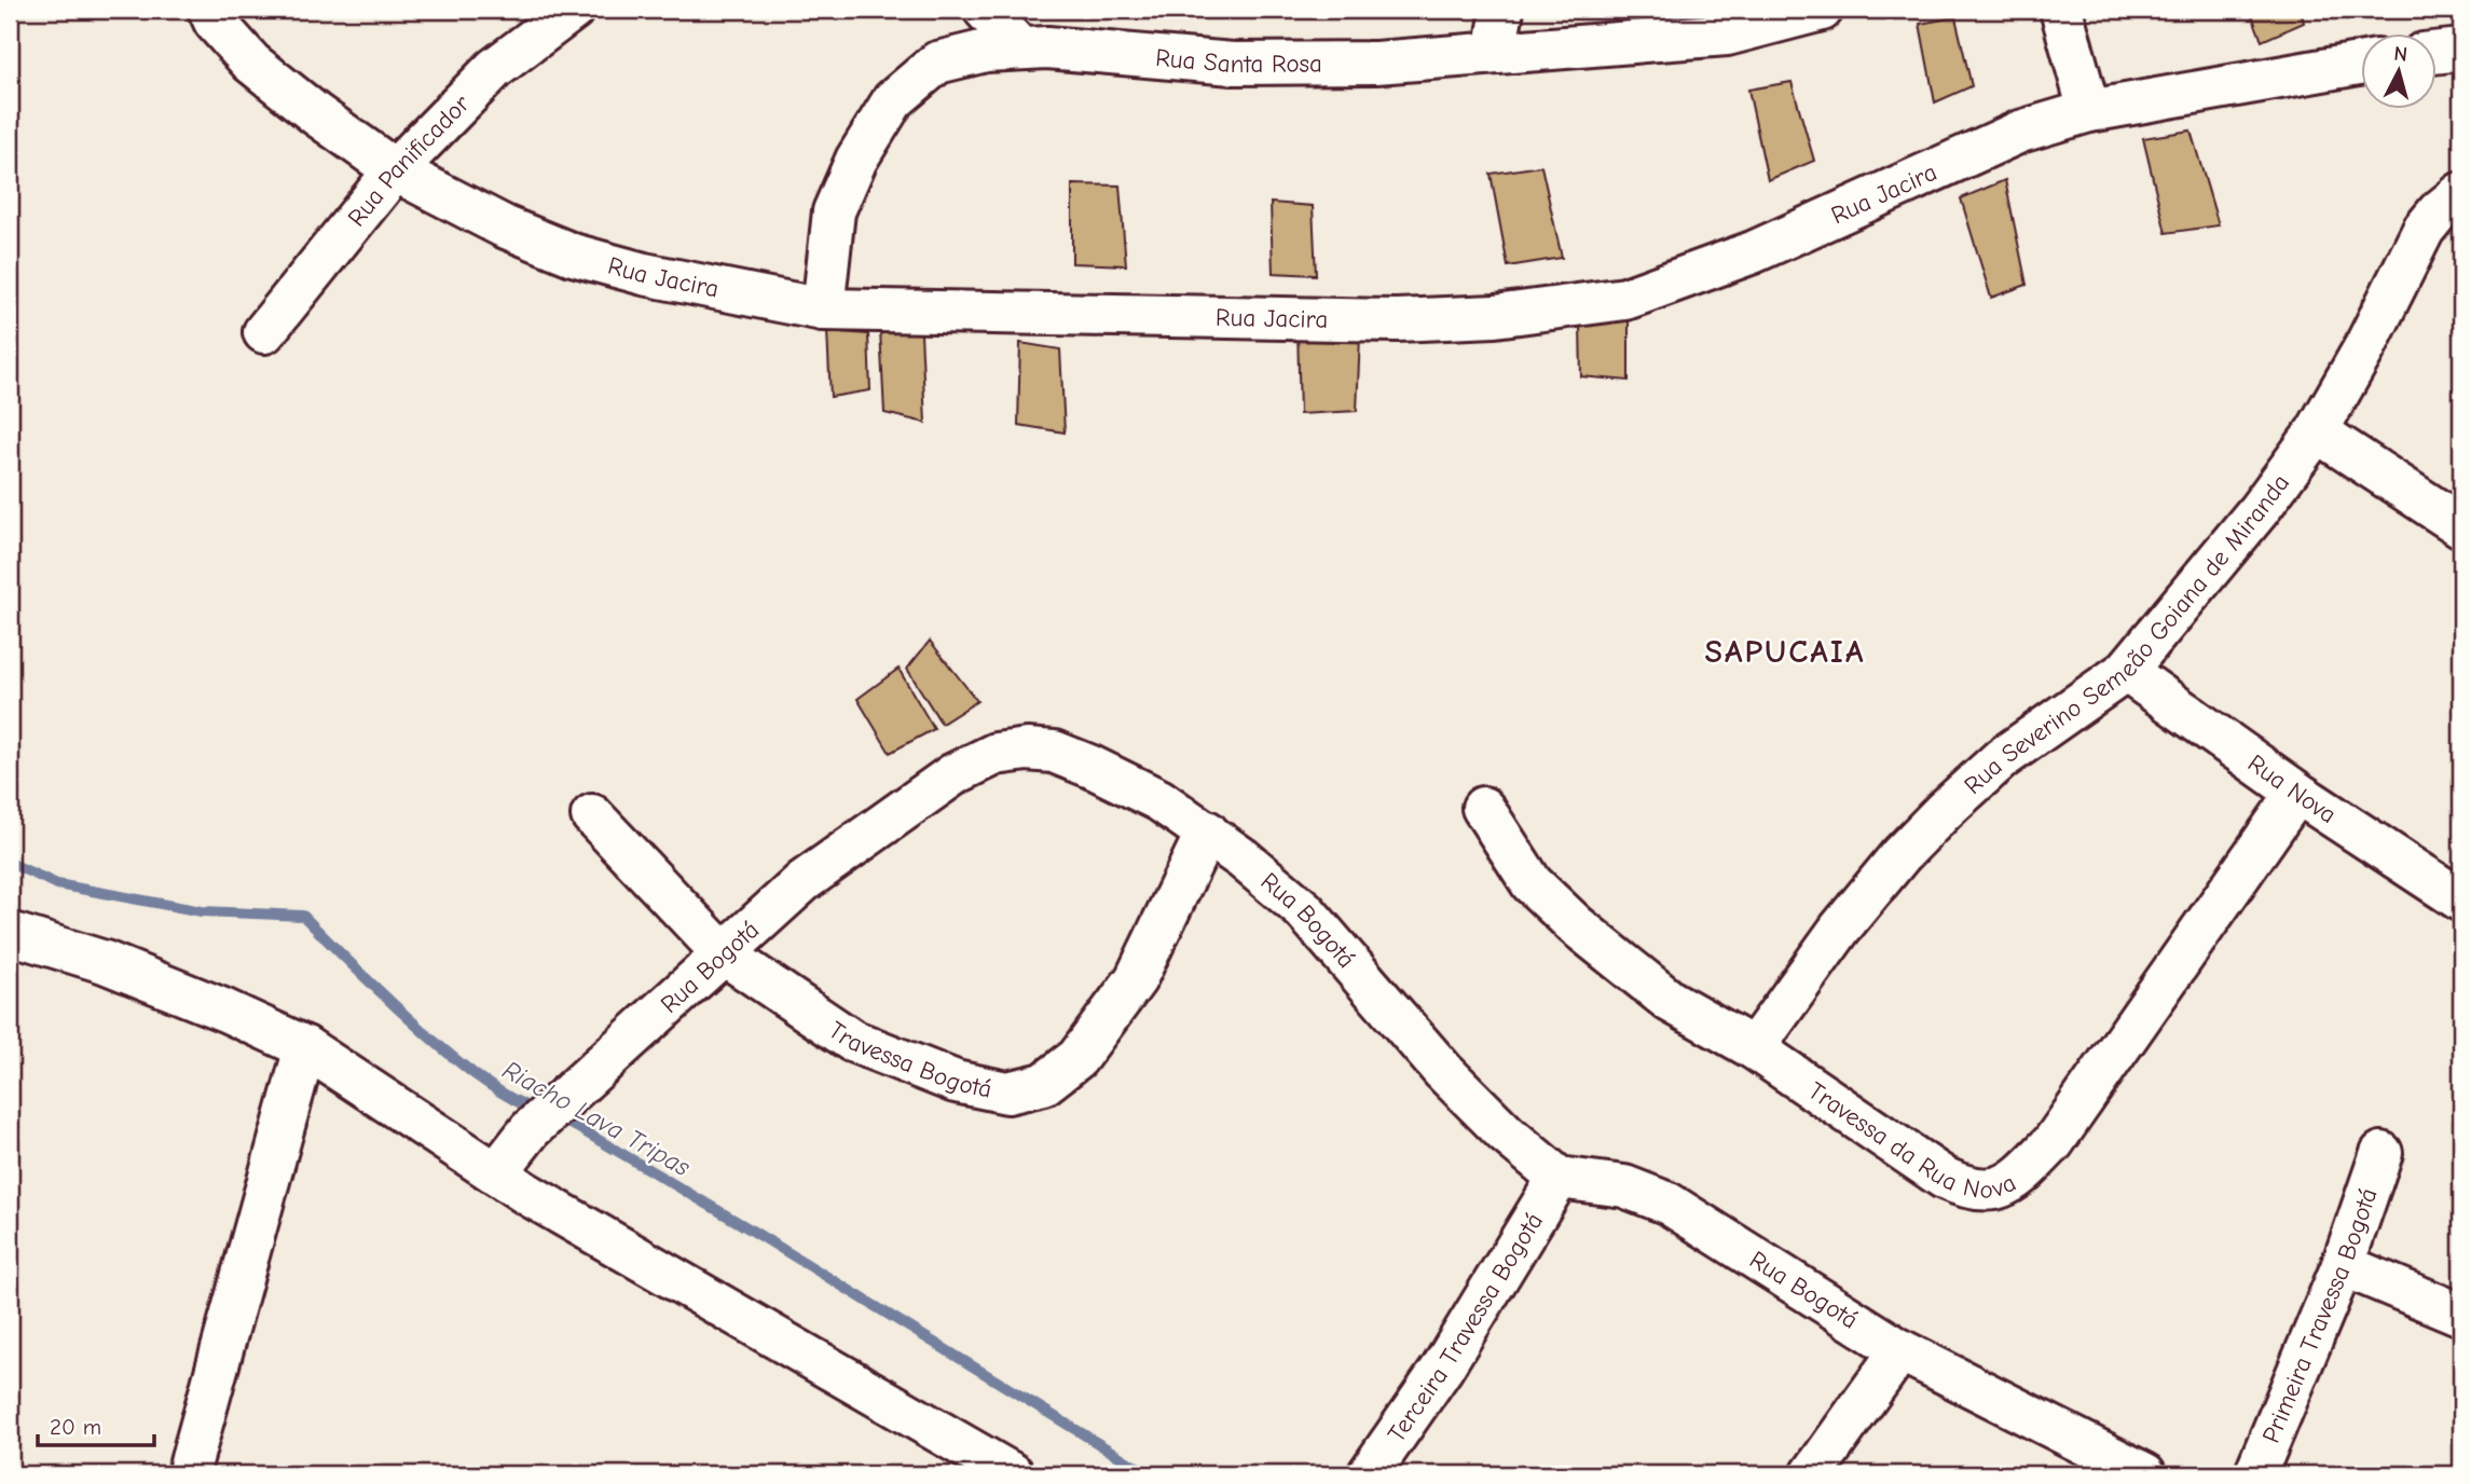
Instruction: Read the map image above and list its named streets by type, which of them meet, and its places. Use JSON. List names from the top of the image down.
{
  "streets": {
    "street": [
      "Rua Santa Rosa",
      "Rua Panificador",
      "Rua Jacira",
      "Rua Severino Semeão Goiana de Miranda",
      "Rua Nova",
      "Rua Bogotá",
      "Travessa Bogotá",
      "Travessa da Rua Nova",
      "Primeira Travessa Bogotá",
      "Terceira Travessa Bogotá"
    ]
  },
  "crossings": [
    ["Rua Santa Rosa", "Rua Jacira"],
    ["Rua Panificador", "Rua Jacira"],
    ["Rua Severino Semeão Goiana de Miranda", "Rua Nova"],
    ["Rua Severino Semeão Goiana de Miranda", "Travessa da Rua Nova"],
    ["Rua Nova", "Travessa da Rua Nova"],
    ["Rua Bogotá", "Travessa Bogotá"],
    ["Rua Bogotá", "Terceira Travessa Bogotá"]
  ],
  "districts": ["SAPUCAIA"],
  "water": ["Riacho Lava Tripas"],
  "scale_bar": "20 m",
  "north": "top"
}
